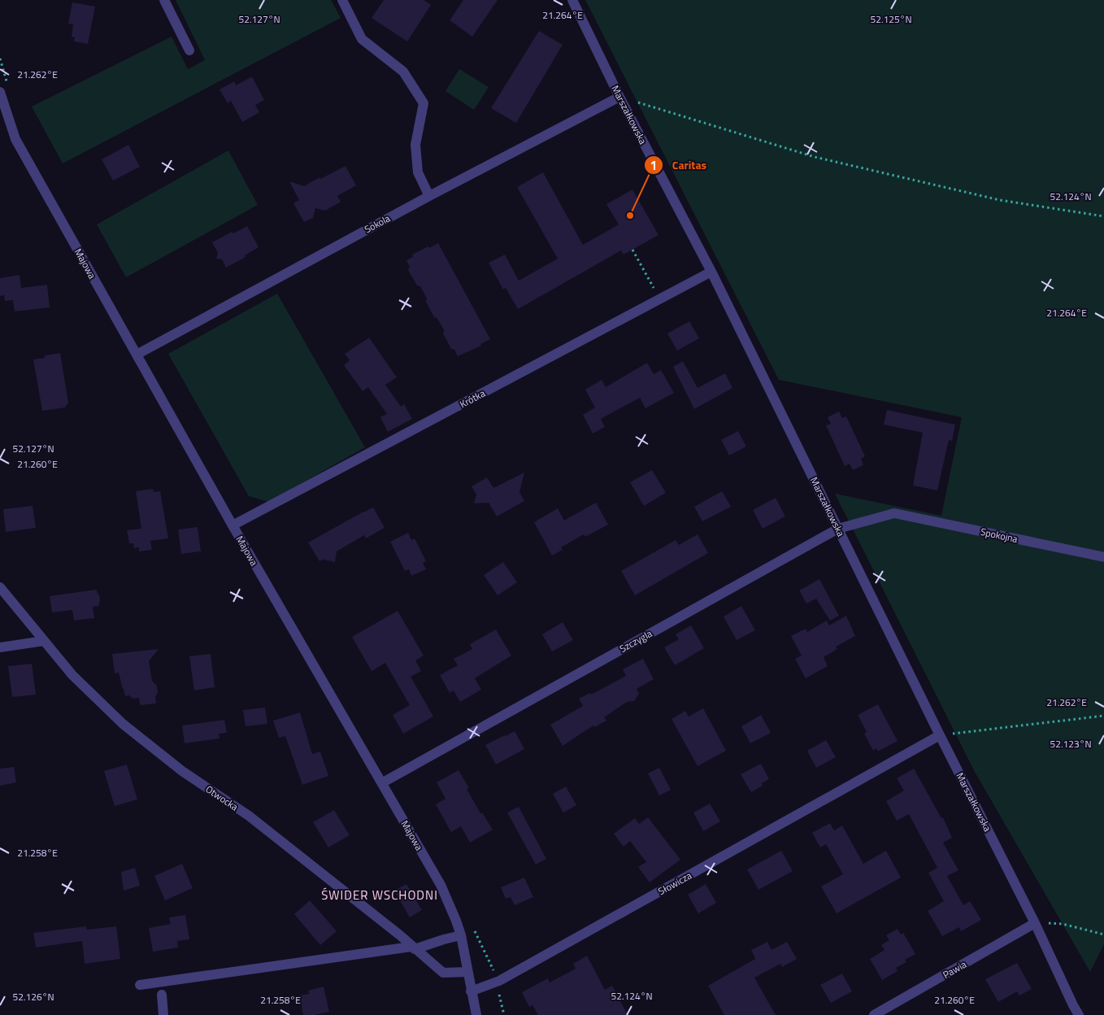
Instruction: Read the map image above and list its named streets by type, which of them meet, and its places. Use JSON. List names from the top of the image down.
{
  "streets": {
    "street": [
      "Marszałkowska",
      "Sokola",
      "Majowa",
      "Krótka",
      "Spokojna",
      "Szczygla",
      "Otwocka",
      "Słowicza",
      "Pawia"
    ]
  },
  "crossings": [
    ["Marszałkowska", "Sokola"],
    ["Marszałkowska", "Krótka"],
    ["Marszałkowska", "Szczygla"],
    ["Marszałkowska", "Słowicza"],
    ["Marszałkowska", "Pawia"],
    ["Sokola", "Majowa"],
    ["Majowa", "Krótka"],
    ["Majowa", "Szczygla"],
    ["Majowa", "Otwocka"],
    ["Majowa", "Słowicza"],
    ["Spokojna", "Szczygla"]
  ],
  "districts": ["ŚWIDER WSCHODNI"],
  "places": ["Caritas"],
  "coordinates": [
    "21.264°E",
    "52.127°N",
    "52.125°N",
    "21.262°E",
    "52.124°N",
    "21.260°E",
    "52.123°N",
    "21.258°E",
    "52.126°N"
  ]
}
